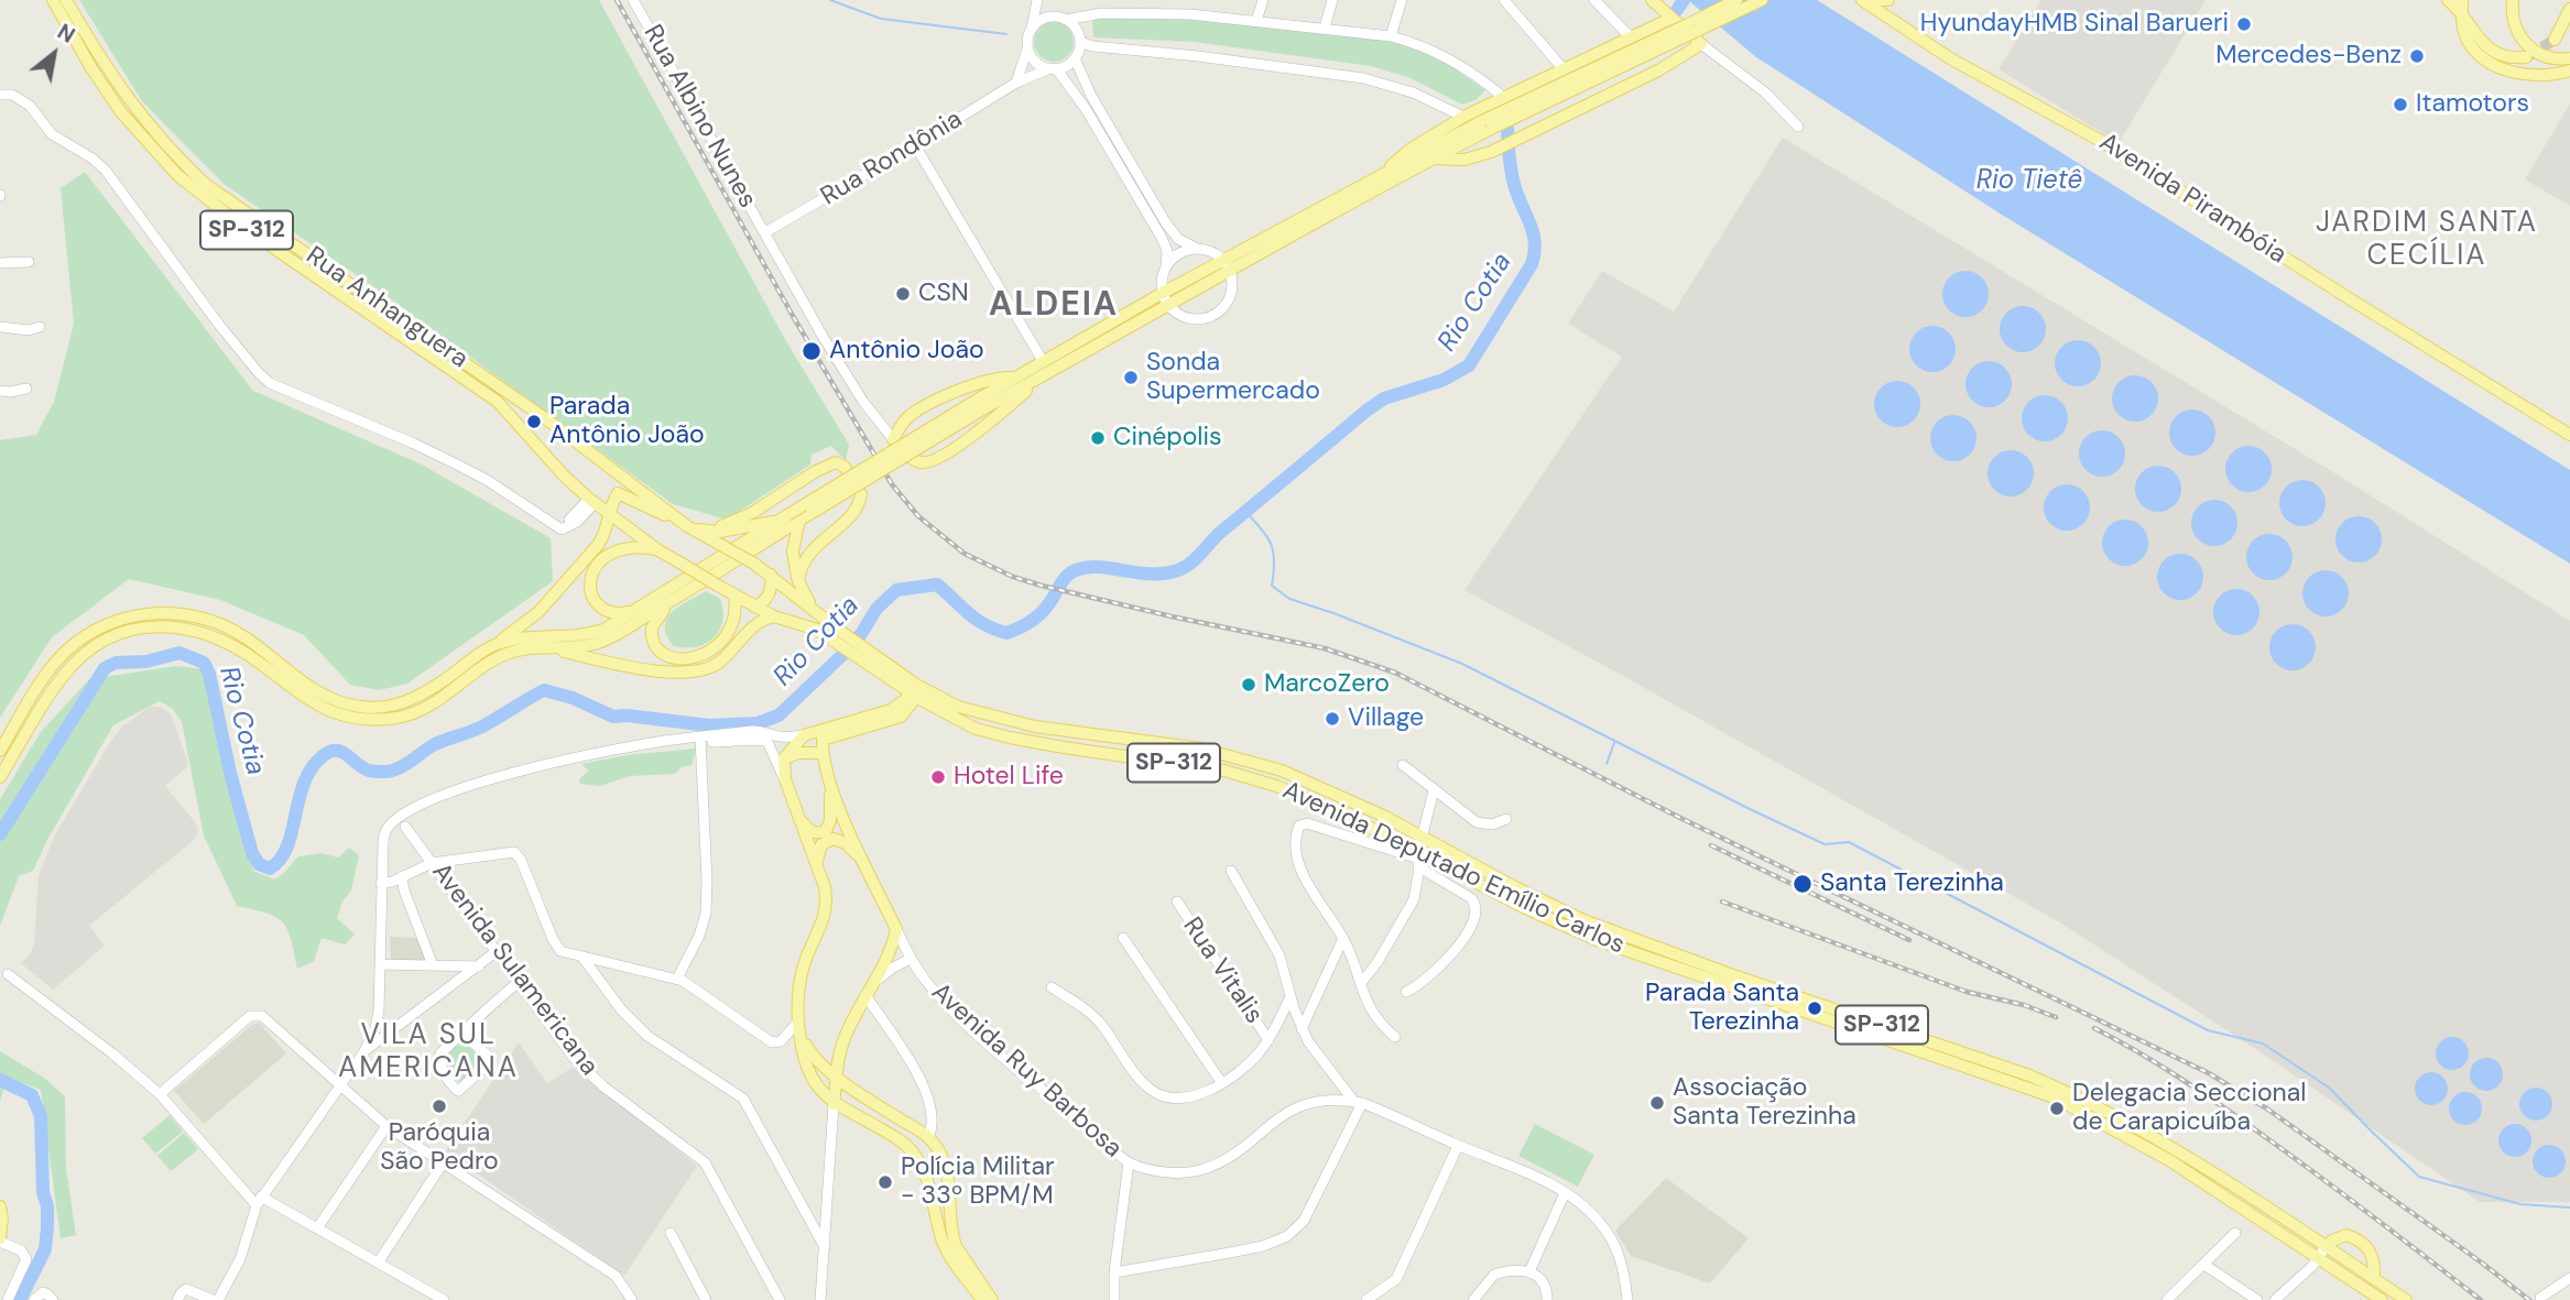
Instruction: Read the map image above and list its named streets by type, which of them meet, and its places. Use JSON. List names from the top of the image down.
{
  "streets": {
    "main road": [
      "Avenida Pirambóia",
      "SP-312",
      "Rua Anhanguera",
      "Avenida Deputado Emílio Carlos",
      "Avenida Ruy Barbosa"
    ],
    "street": [
      "Rua Albino Nunes",
      "Rua Rondônia",
      "Avenida Sulamericana",
      "Rua Vitalis"
    ]
  },
  "crossings": [
    ["Rua Albino Nunes", "Rua Rondônia"],
    ["Rua Anhanguera", "Avenida Deputado Emílio Carlos"]
  ],
  "districts": ["JARDIM SANTA CECÍLIA", "ALDEIA", "VILA SUL AMERICANA"],
  "water": ["Rio Tietê", "Rio Cotia"],
  "places": [
    "HyundayHMB Sinal Barueri",
    "Mercedes-Benz",
    "Itamotors",
    "CSN",
    "Antônio João",
    "Sonda Supermercado",
    "Parada Antônio João",
    "Cinépolis",
    "MarcoZero",
    "Village",
    "Hotel Life",
    "Santa Terezinha",
    "Parada Santa Terezinha",
    "Associação Santa Terezinha",
    "Paróquia São Pedro",
    "Delegacia Seccional de Carapicuíba",
    "Polícia Militar - 33º BPM/M"
  ],
  "north": "top right"
}
